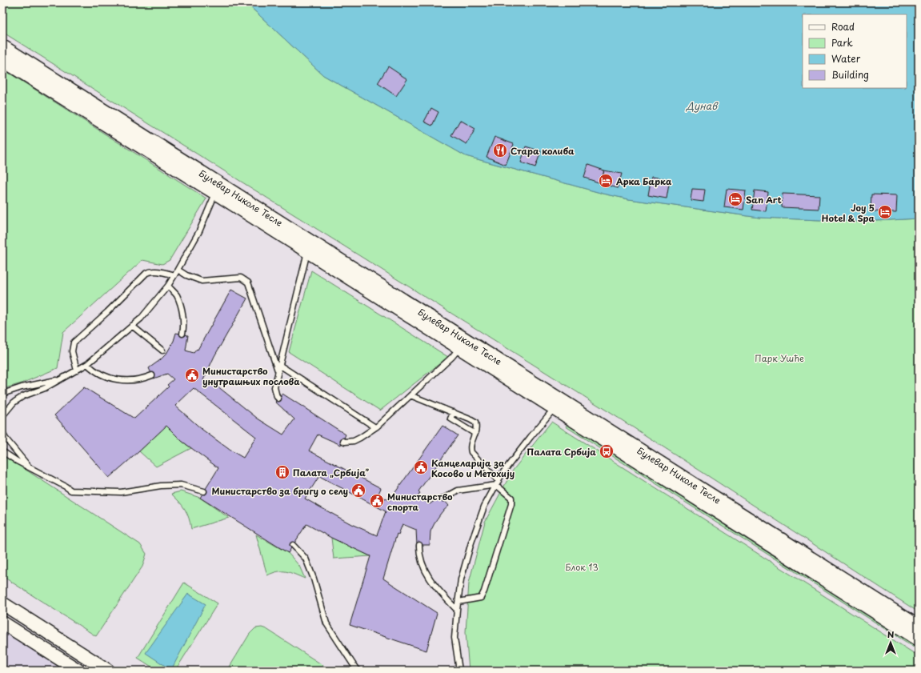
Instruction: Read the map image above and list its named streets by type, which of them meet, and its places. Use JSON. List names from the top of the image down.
{
  "streets": {
    "main road": ["Булевар Николе Тесле"]
  },
  "water": ["Дунав"],
  "parks": ["Парк Ушће", "Блок 13"],
  "places": {
    "restaurant": ["Стара колиба"],
    "hotel": ["Арка Барка", "San Art", "Joy 5 Hotel & Spa"],
    "public building": [
      "Министарство унутрашњих послова",
      "Канцеларија за Косово и Метохију",
      "Министарство за бригу о селу",
      "Министарство спорта"
    ],
    "bus stop": ["Палата Србија"],
    "building": ["Палата „Србија”"]
  },
  "legend": [
    "Road",
    "Park",
    "Water",
    "Building"
  ],
  "north": "top"
}
